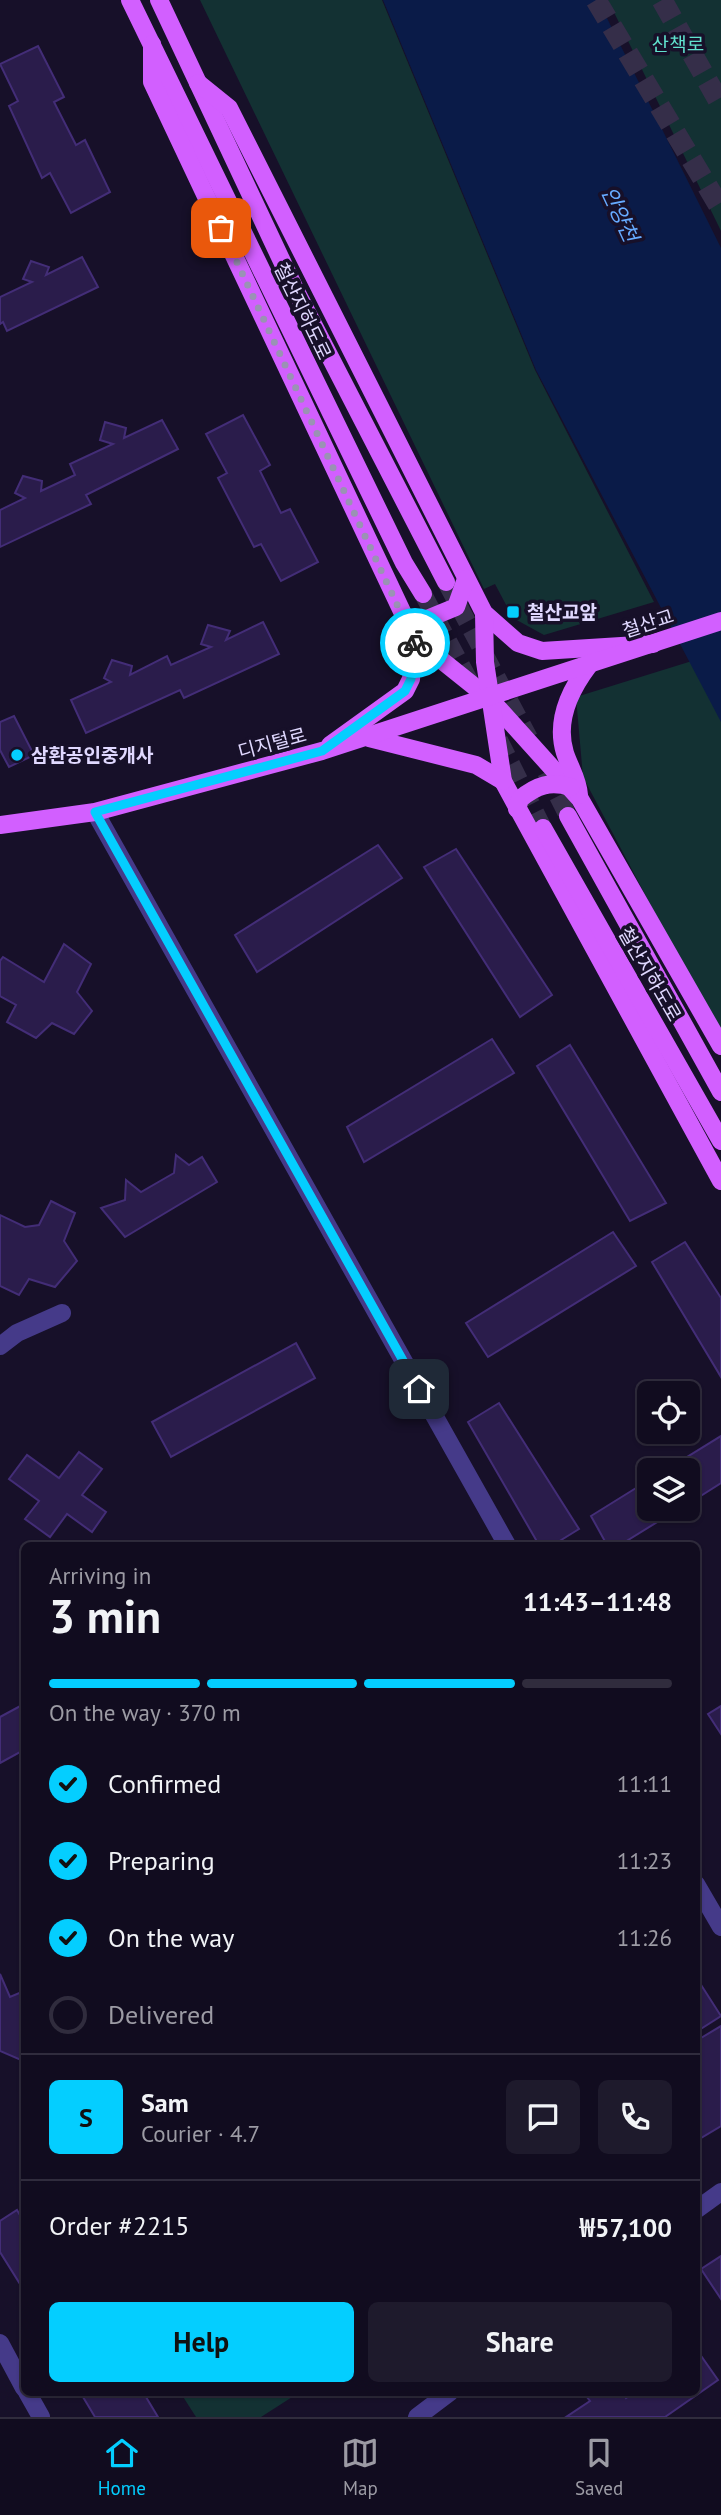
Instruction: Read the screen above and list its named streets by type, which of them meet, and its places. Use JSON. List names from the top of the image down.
{
  "streets": {
    "main road": ["철산지하도로", "철산교", "디지털로"]
  },
  "crossings": [
    ["철산교", "디지털로"]
  ],
  "water": ["안양천"],
  "parks": ["산책로"],
  "places": {
    "transit": ["철산교앞"],
    "other": ["삼환공인중개사"]
  },
  "page": {
    "heading": ["3 min", "Arriving in", "11:43–11:48"],
    "panel": [
      "Sam",
      "Courier · 4.7",
      "Order #2215",
      "₩57,100"
    ],
    "bar": "On the way · 370 m",
    "list": [
      ["Confirmed", "11:11"],
      ["Preparing", "11:23"],
      ["On the way", "11:26"],
      "Delivered"
    ],
    "round": "S",
    "buttons": ["Help", "Share"],
    "tabs": ["Home", "Map", "Saved"]
  }
}
